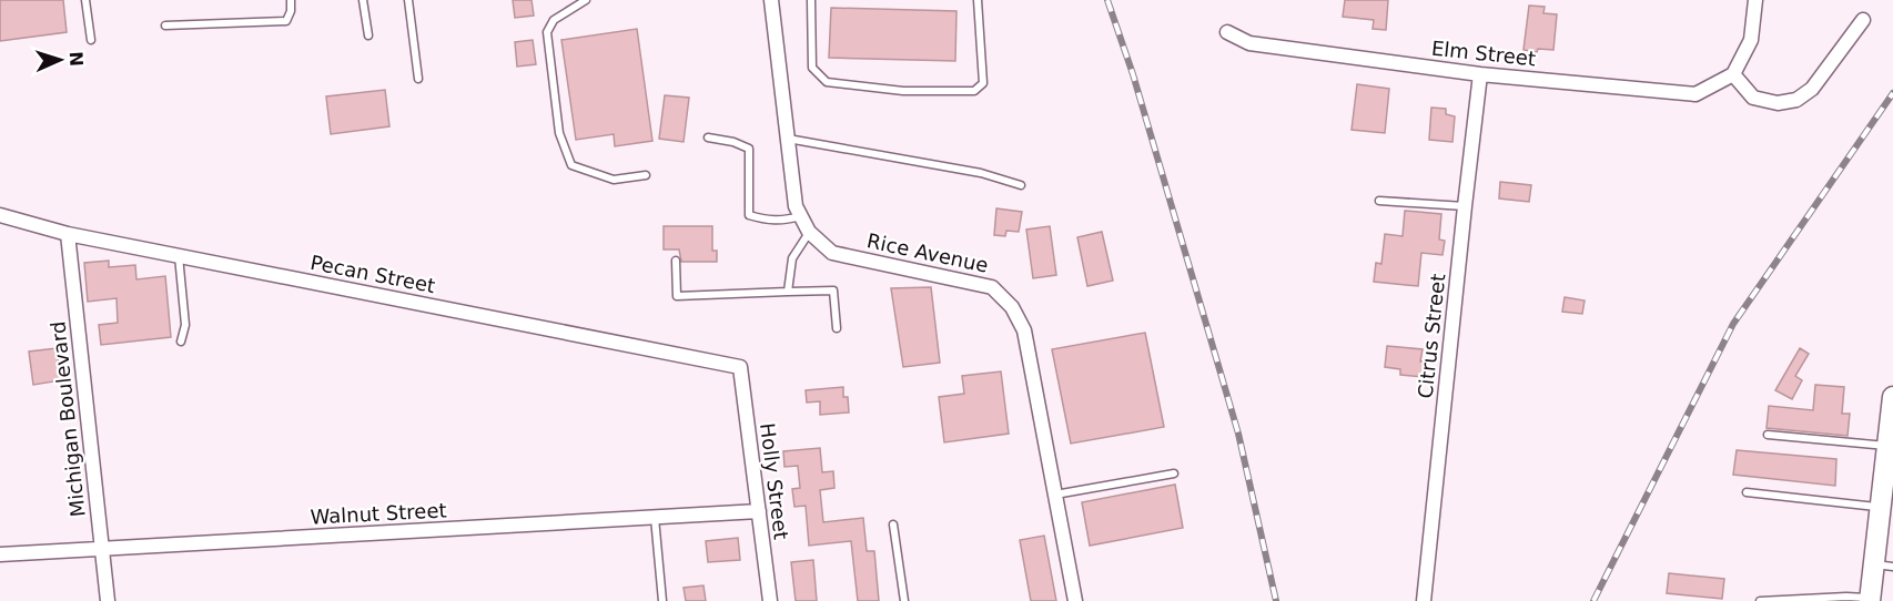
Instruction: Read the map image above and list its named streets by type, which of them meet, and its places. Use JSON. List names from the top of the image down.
{
  "streets": {
    "street": [
      "Elm Street",
      "Rice Avenue",
      "Pecan Street",
      "Citrus Street",
      "Michigan Boulevard",
      "Holly Street",
      "Walnut Street"
    ]
  },
  "crossings": [
    ["Elm Street", "Citrus Street"],
    ["Pecan Street", "Michigan Boulevard"],
    ["Pecan Street", "Holly Street"],
    ["Michigan Boulevard", "Walnut Street"],
    ["Holly Street", "Walnut Street"]
  ],
  "north": "right"
}
